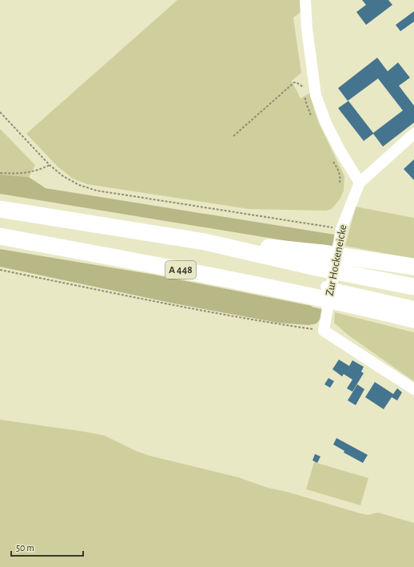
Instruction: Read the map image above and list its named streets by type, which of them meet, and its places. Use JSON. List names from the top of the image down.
{
  "streets": {
    "highway": ["A 448"],
    "street": ["Zur Hockeneicke"]
  },
  "scale_bar": "50 m"
}
